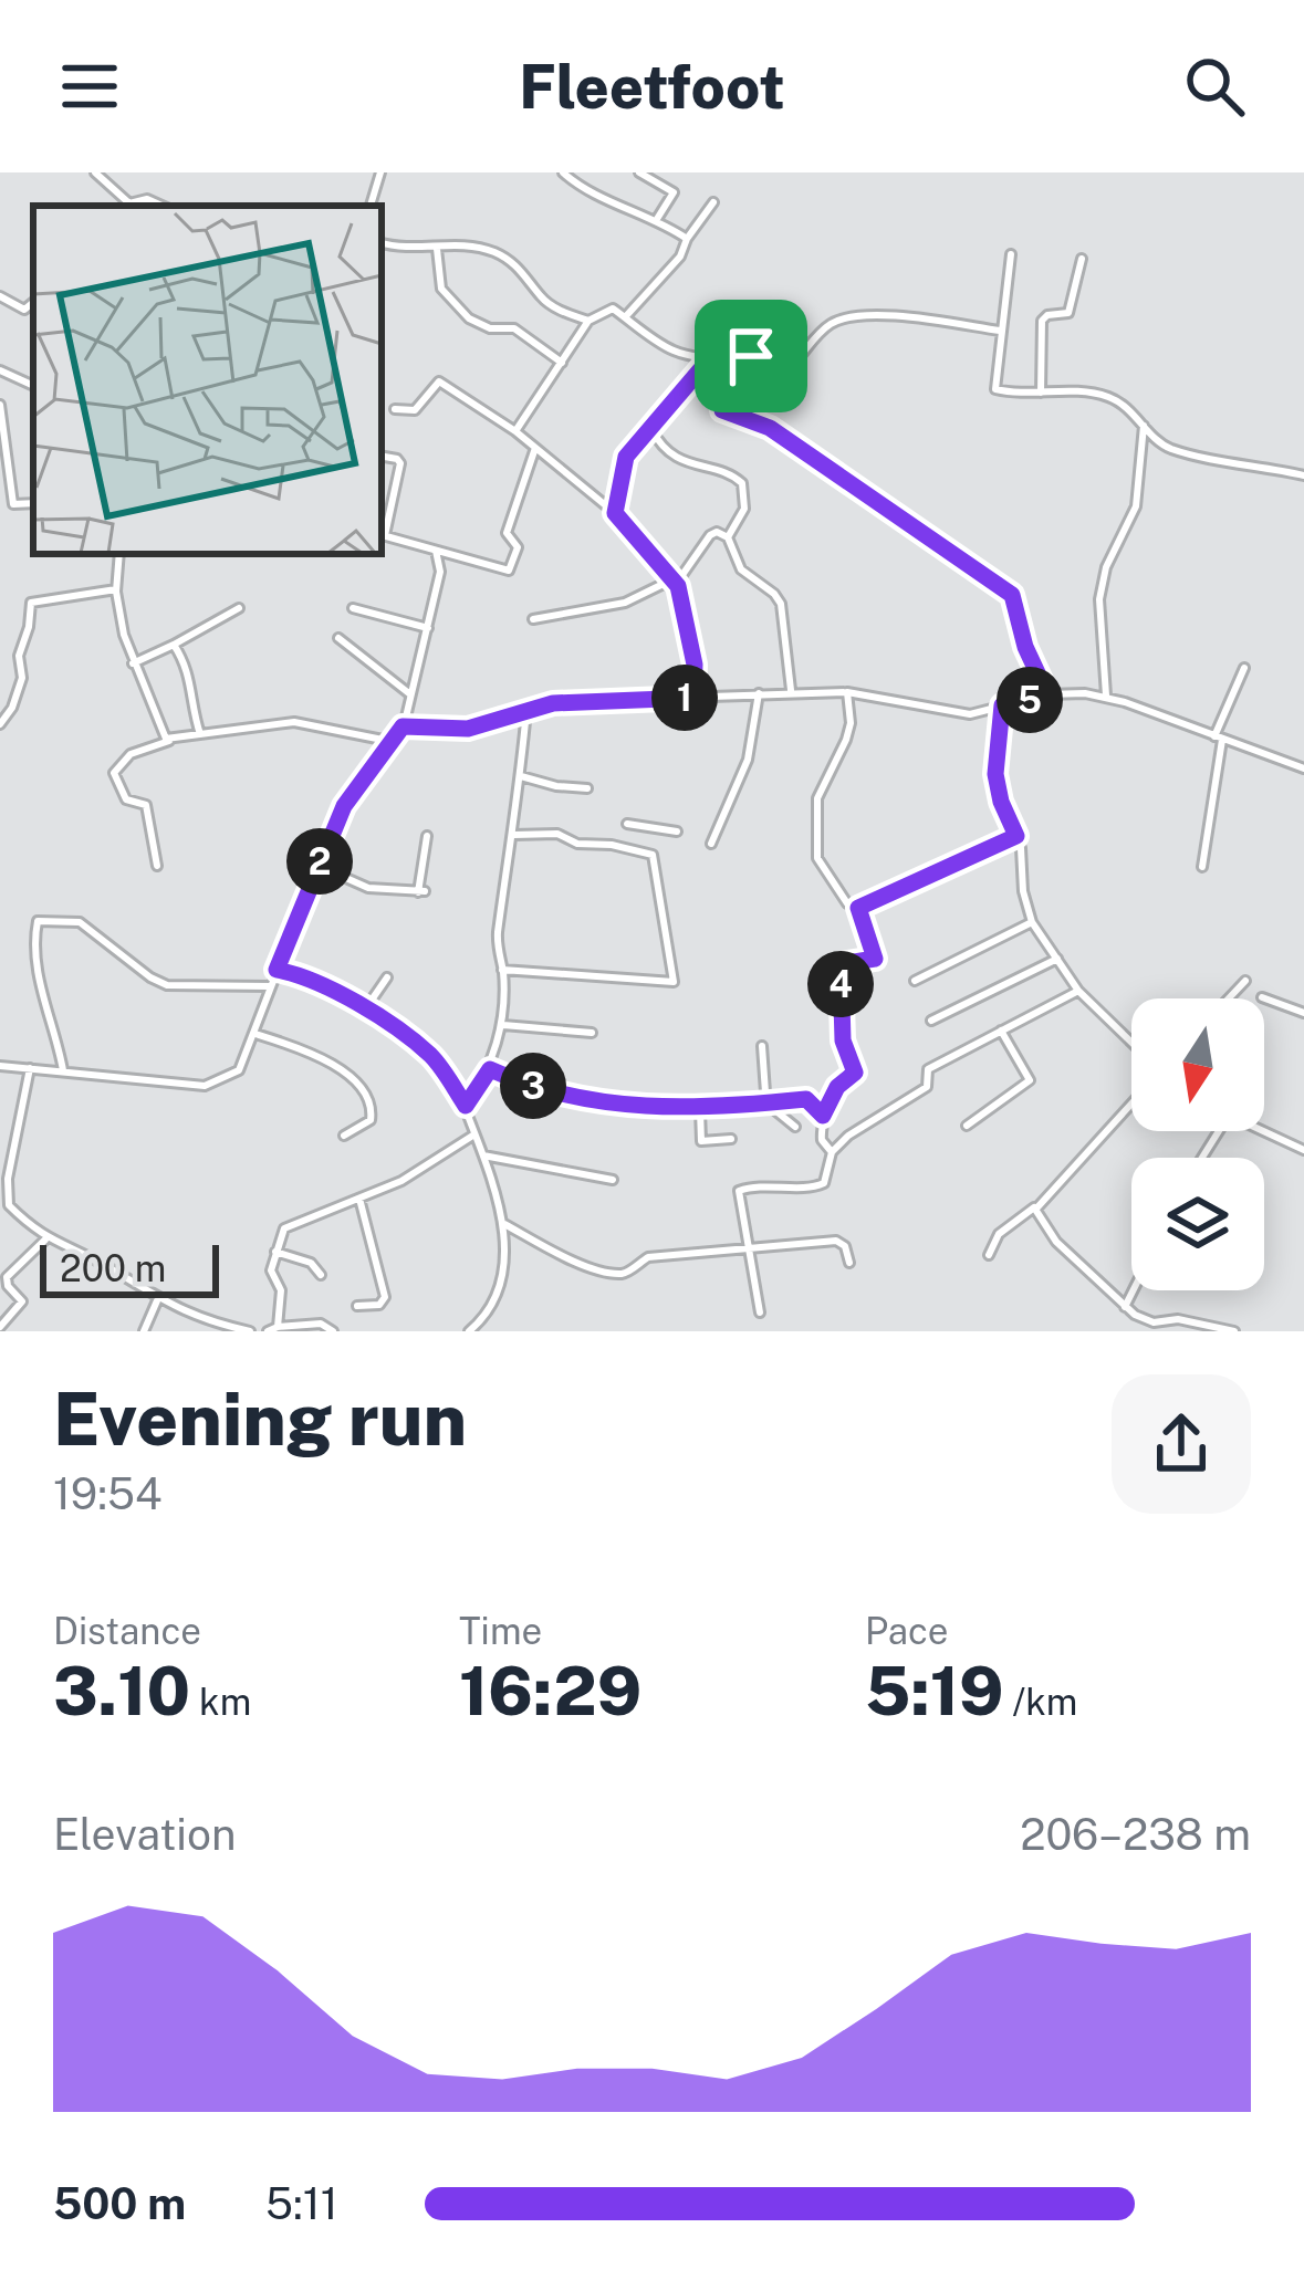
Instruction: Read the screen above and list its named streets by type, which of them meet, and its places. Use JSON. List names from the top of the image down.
{
  "scale_bar": "200 m",
  "north": "bottom",
  "page": {
    "header": "Fleetfoot",
    "pins": [
      "1",
      "5",
      "2",
      "4",
      "3"
    ],
    "scale": "200 m",
    "heading": ["Evening run", "19:54"],
    "stats": [
      ["Distance", "3.10 km"],
      ["Time", "16:29"],
      ["Pace", "5:19 /km"]
    ],
    "chart": ["Elevation", "206–238 m"],
    "list": [
      {
        "name": "500 m",
        "note": "5:11"
      }
    ]
  }
}
